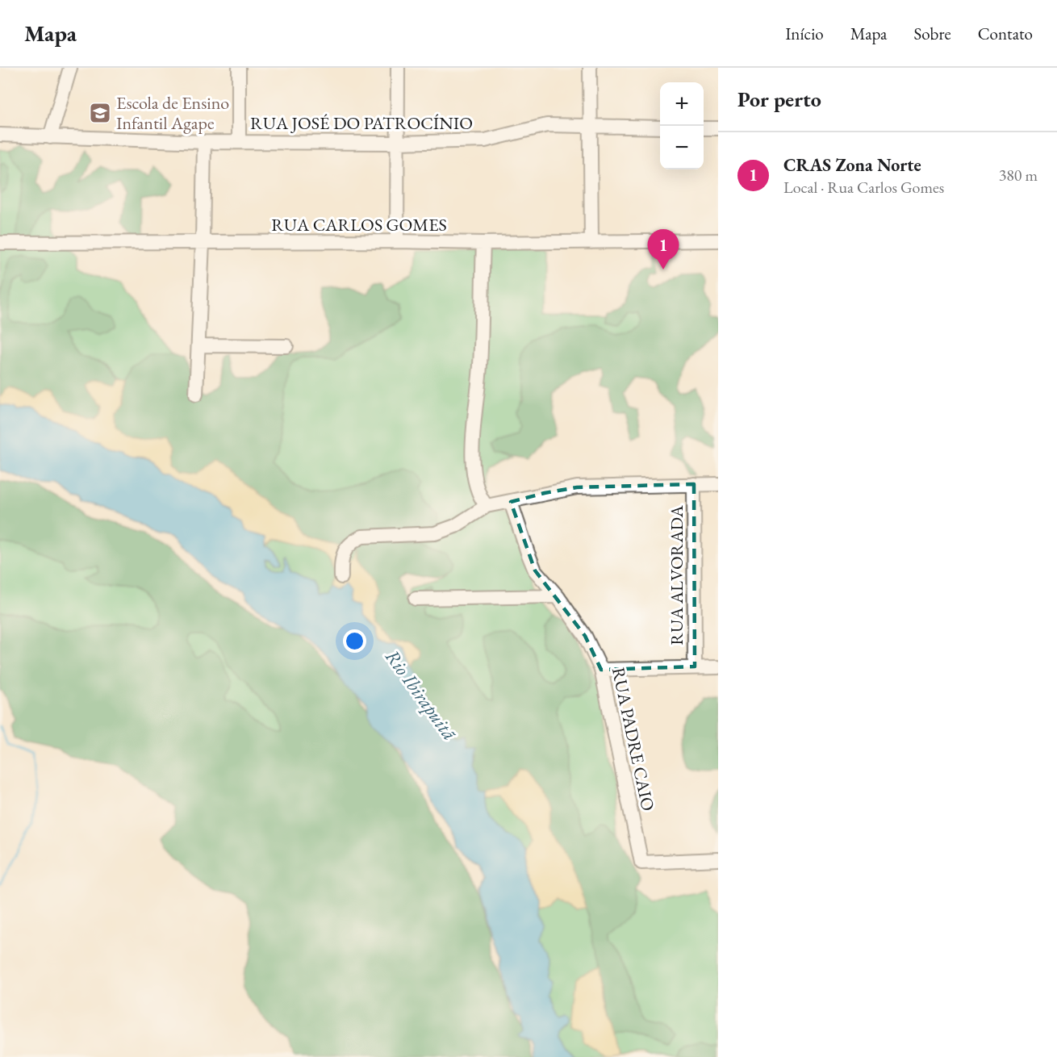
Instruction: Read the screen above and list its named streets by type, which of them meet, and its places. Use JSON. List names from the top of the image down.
{
  "streets": {
    "street": [
      "RUA JOSÉ DO PATROCÍNIO",
      "RUA CARLOS GOMES",
      "RUA ALVORADA",
      "RUA PADRE CAIO"
    ]
  },
  "water": ["Rio Ibirapuitã"],
  "places": {
    "school or university": ["Escola de Ensino Infantil Agape"]
  },
  "page": {
    "header": "Mapa",
    "nav": [
      "Início",
      "Mapa",
      "Sobre",
      "Contato"
    ],
    "heading": "Por perto",
    "map_buttons": ["+", "−"],
    "list": [
      {
        "mark": "1",
        "name": "CRAS Zona Norte",
        "note": "Local · Rua Carlos Gomes",
        "value": "380 m"
      }
    ],
    "pins": "1"
  }
}
